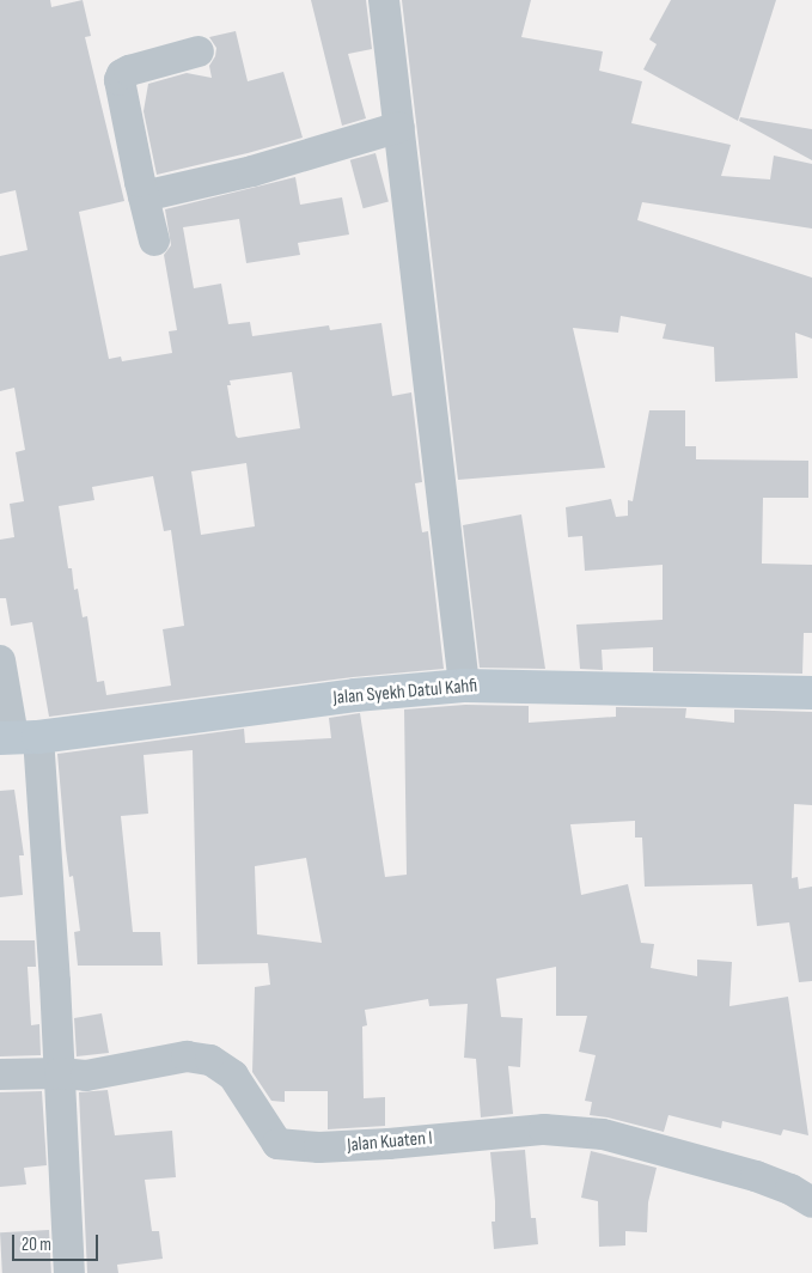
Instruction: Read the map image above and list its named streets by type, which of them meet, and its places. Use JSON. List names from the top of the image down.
{
  "streets": {
    "street": ["Jalan Syekh Datul Kahfi", "Jalan Kuaten I"]
  },
  "scale_bar": "20 m"
}
